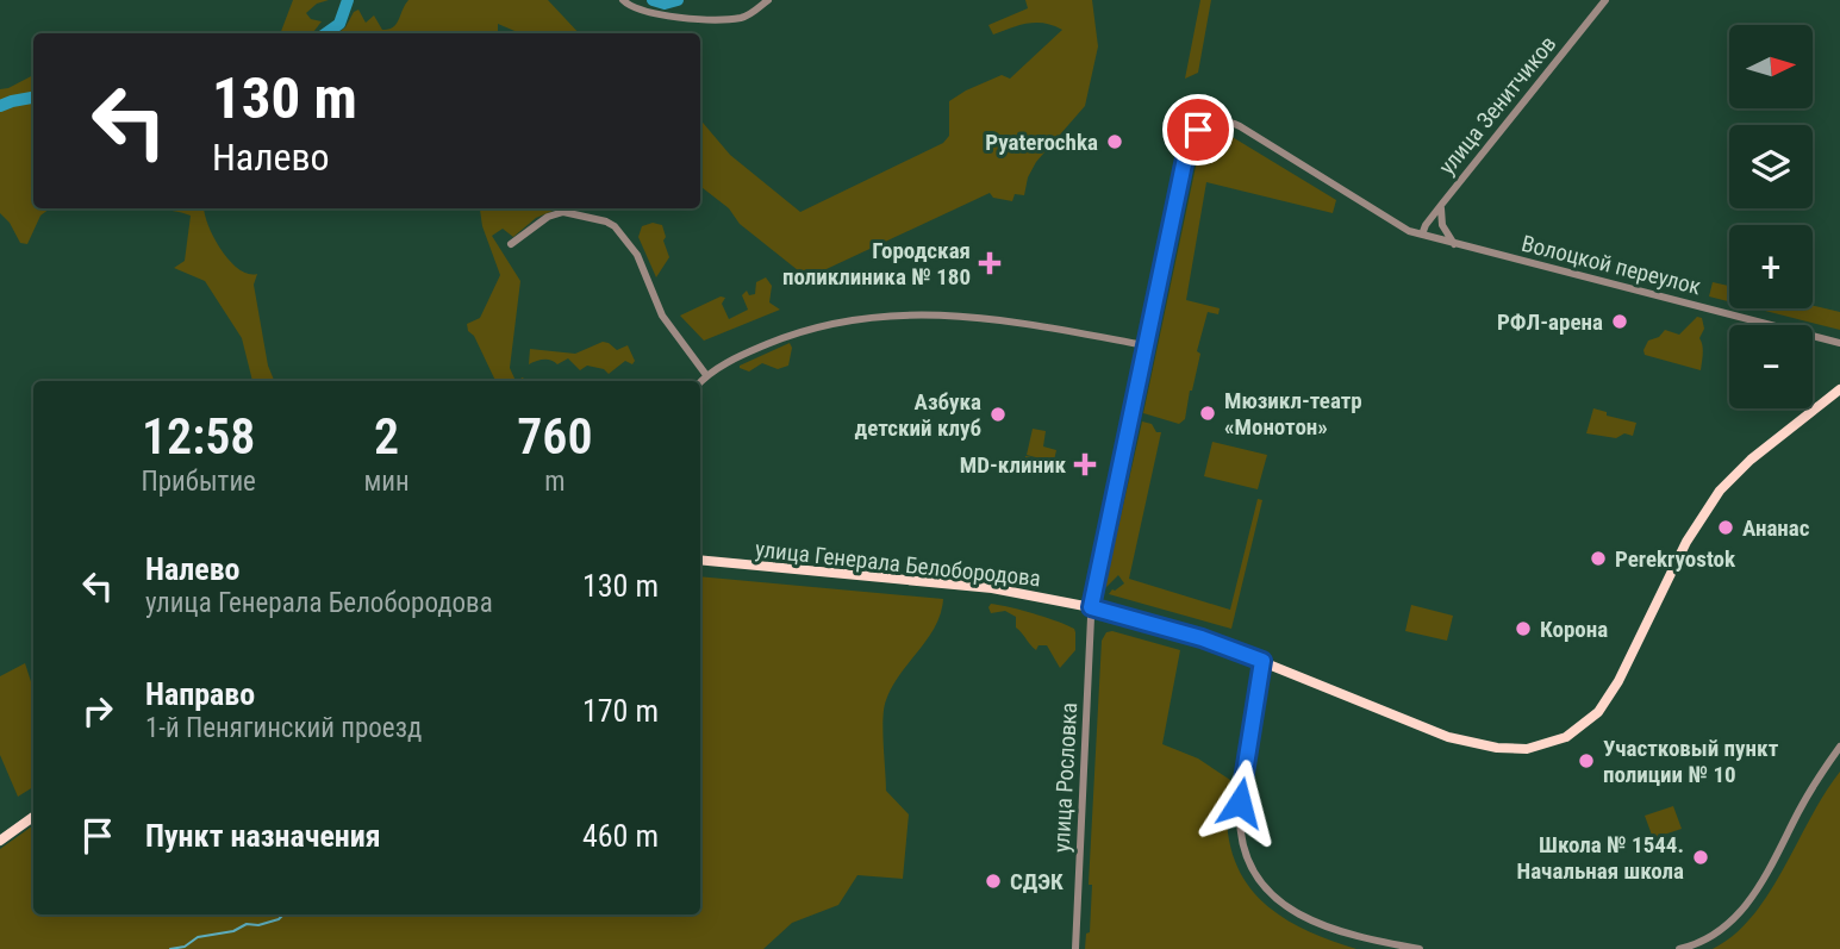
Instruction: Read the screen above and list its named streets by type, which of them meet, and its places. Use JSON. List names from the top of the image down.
{
  "streets": {
    "main road": ["улица Генерала Белобородова"],
    "street": ["улица Зенитчиков", "Волоцкой переулок", "улица Рословка"]
  },
  "crossings": [
    ["улица Зенитчиков", "Волоцкой переулок"],
    ["Волоцкой переулок", "улица Рословка"],
    ["улица Генерала Белобородова", "улица Рословка"]
  ],
  "places": {
    "other": [
      "Pyaterochka",
      "РФЛ-арена",
      "Мюзикл-театр «Монотон»",
      "Азбука детский клуб",
      "Ананас",
      "Perekryostok",
      "Корона",
      "Участковый пункт полиции № 10",
      "Школа № 1544. Начальная школа",
      "СДЭК"
    ],
    "health": ["Городская поликлиника № 180", "MD-клиник"]
  },
  "north": "right",
  "page": {
    "map_buttons": ["+", "−"],
    "turn": ["130 m", "Налево"],
    "eta": [
      "12:58",
      "Прибытие",
      "2",
      "мин",
      "760",
      "m"
    ],
    "list": [
      {
        "name": "Налево",
        "note": "улица Генерала Белобородова",
        "value": "130 m"
      },
      {
        "name": "Направо",
        "note": "1-й Пенягинский проезд",
        "value": "170 m"
      },
      {
        "name": "Пункт назначения",
        "value": "460 m"
      }
    ]
  }
}
